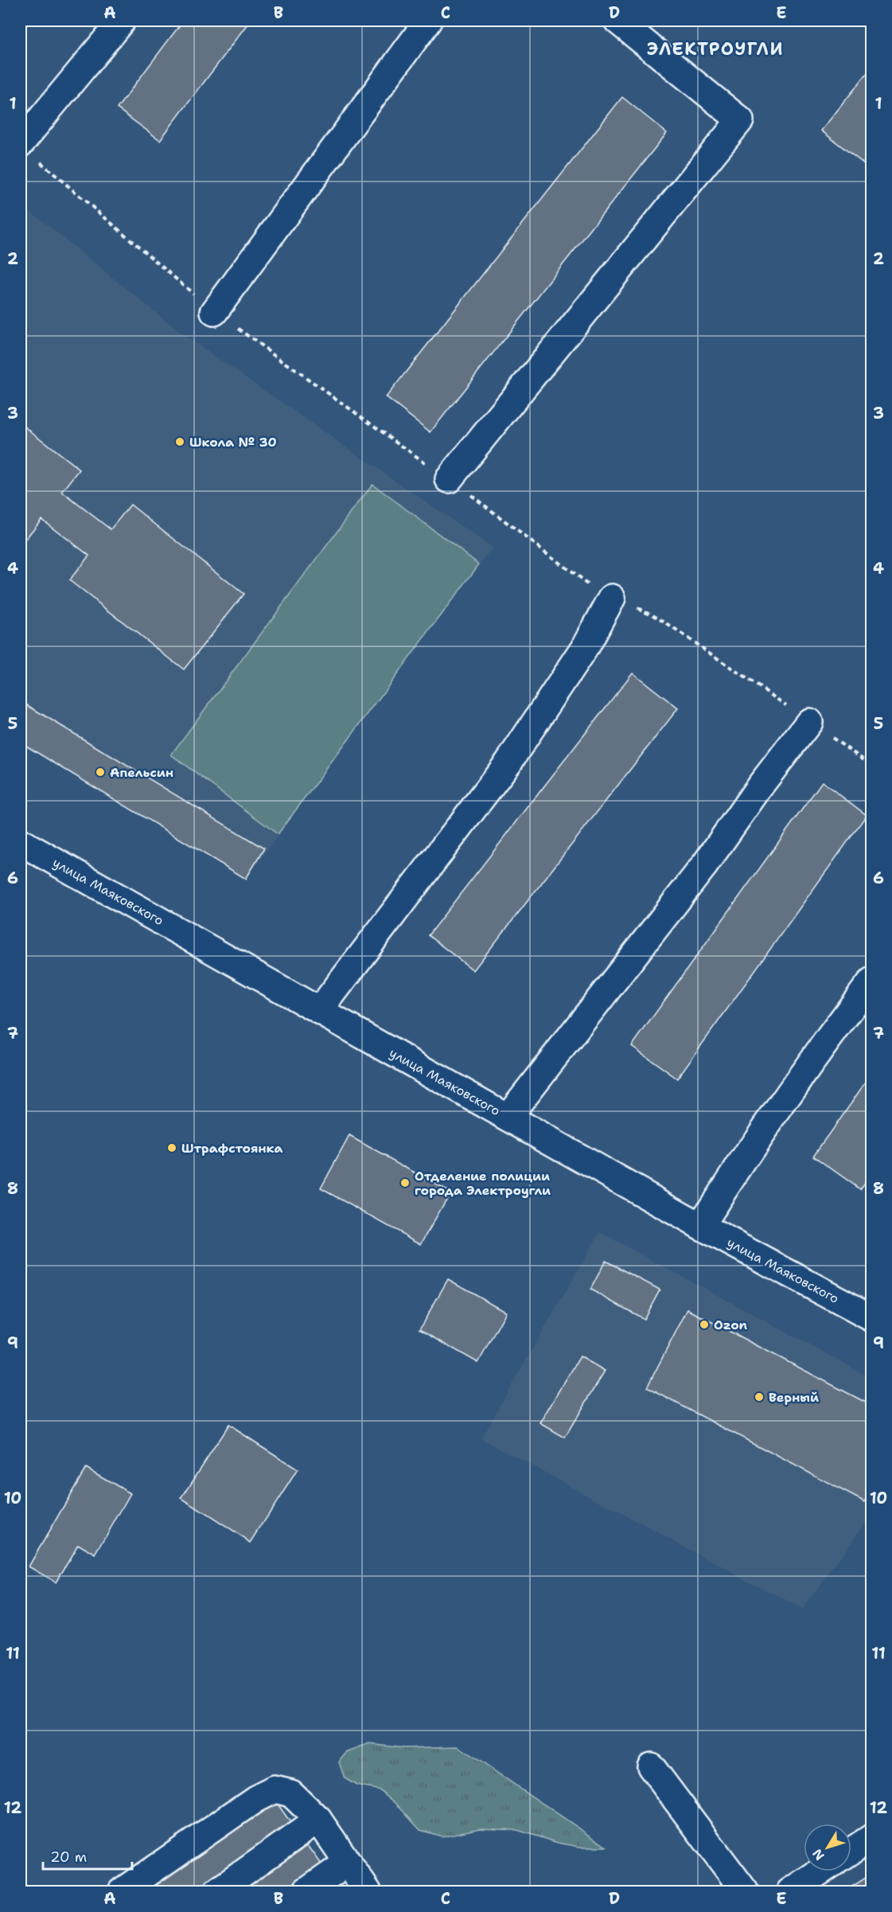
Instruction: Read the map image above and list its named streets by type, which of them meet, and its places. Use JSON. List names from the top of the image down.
{
  "streets": {
    "street": ["улица Маяковского"]
  },
  "districts": ["ЭЛЕКТРОУГЛИ"],
  "places": [
    "Школа № 30",
    "Апельсин",
    "Штрафстоянка",
    "Отделение полиции города Электроугли",
    "Ozon",
    "Верный"
  ],
  "scale_bar": "20 m",
  "north": "bottom left",
  "grid": {
    "columns": [
      "A",
      "B",
      "C",
      "D",
      "E"
    ],
    "rows": [
      "1",
      "2",
      "3",
      "4",
      "5",
      "6",
      "7",
      "8",
      "9",
      "10",
      "11",
      "12"
    ]
  }
}
